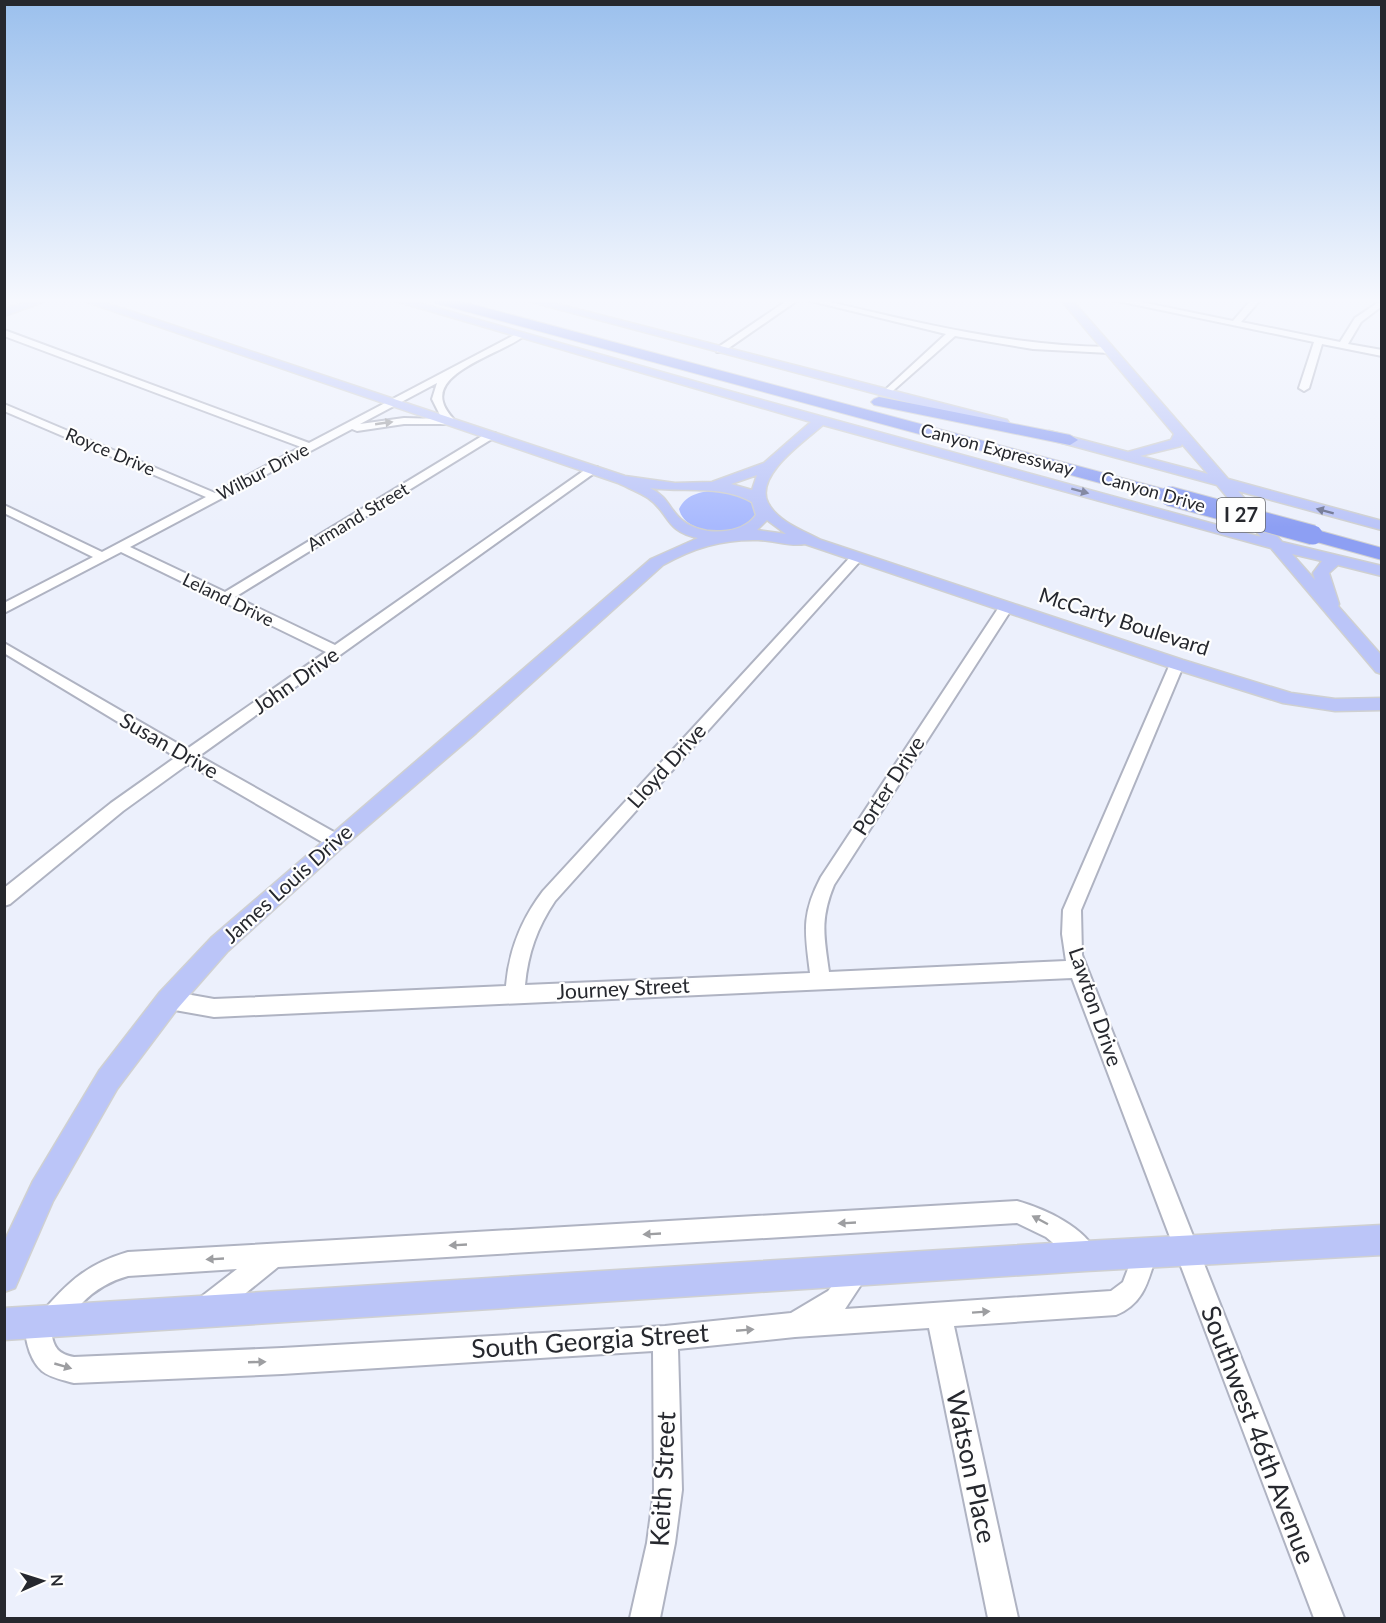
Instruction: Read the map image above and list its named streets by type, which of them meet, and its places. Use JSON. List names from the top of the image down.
{
  "streets": {
    "highway": ["Canyon Expressway", "I 27"],
    "main road": ["Canyon Drive", "McCarty Boulevard", "James Louis Drive"],
    "street": [
      "Royce Drive",
      "Wilbur Drive",
      "Armand Street",
      "Leland Drive",
      "John Drive",
      "Susan Drive",
      "Lloyd Drive",
      "Porter Drive",
      "Journey Street",
      "Lawton Drive",
      "South Georgia Street",
      "Southwest 46th Avenue",
      "Watson Place",
      "Keith Street"
    ]
  },
  "crossings": [
    ["Royce Drive", "Wilbur Drive"],
    ["Wilbur Drive", "Leland Drive"],
    ["Canyon Drive", "James Louis Drive"],
    ["Armand Street", "Leland Drive"],
    ["Leland Drive", "John Drive"],
    ["McCarty Boulevard", "Lloyd Drive"],
    ["McCarty Boulevard", "Porter Drive"],
    ["McCarty Boulevard", "Lawton Drive"],
    ["John Drive", "Susan Drive"],
    ["Susan Drive", "James Louis Drive"],
    ["Lloyd Drive", "Journey Street"],
    ["Porter Drive", "Journey Street"],
    ["James Louis Drive", "Journey Street"],
    ["Journey Street", "Lawton Drive"],
    ["Lawton Drive", "Southwest 46th Avenue"],
    ["South Georgia Street", "Watson Place"],
    ["South Georgia Street", "Keith Street"]
  ],
  "north": "right"
}
